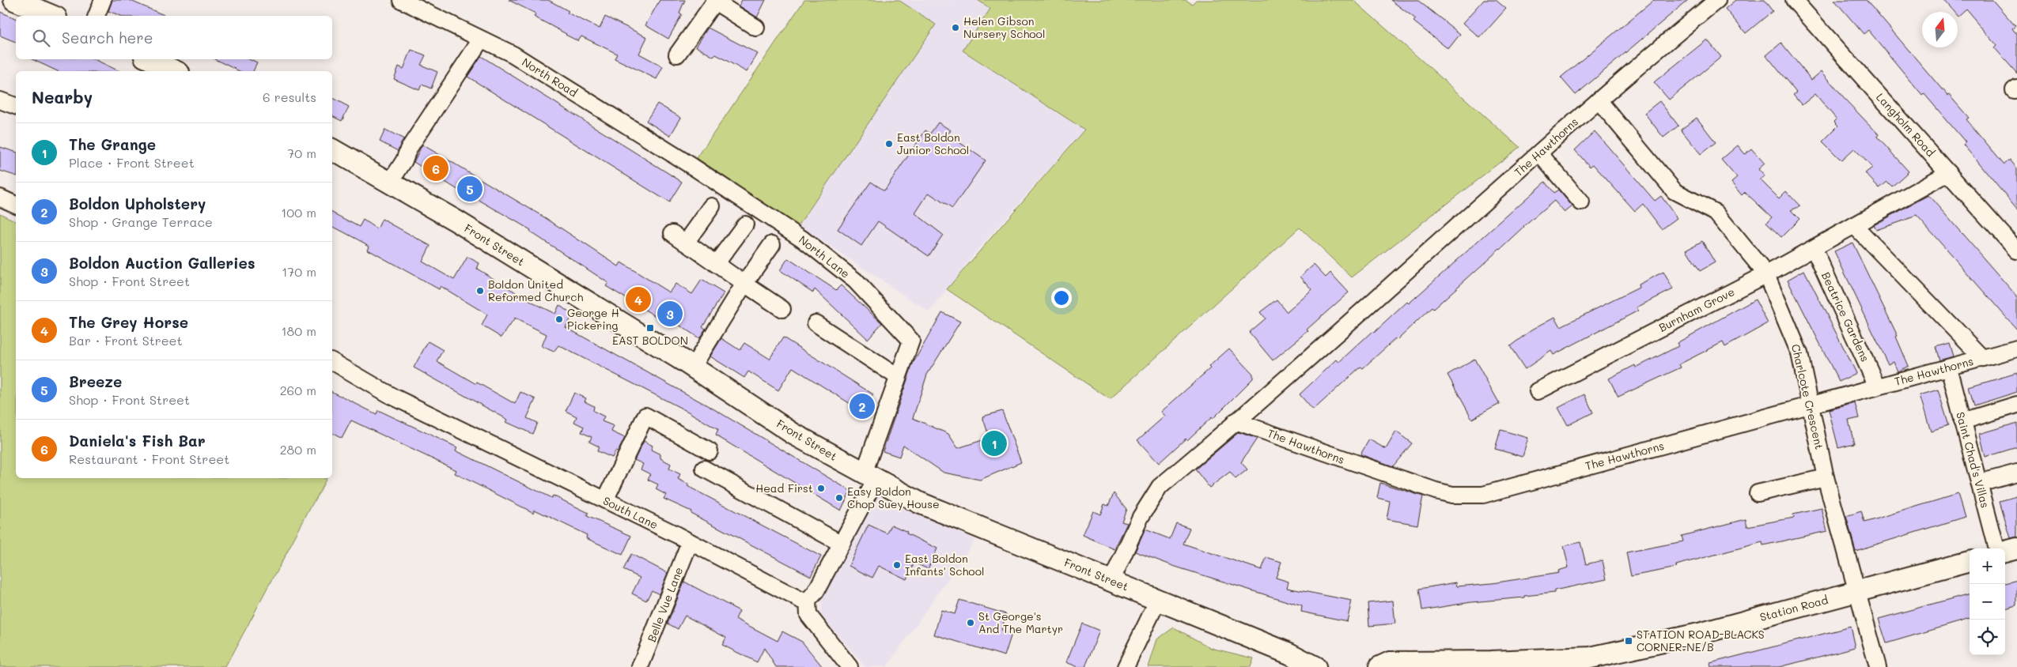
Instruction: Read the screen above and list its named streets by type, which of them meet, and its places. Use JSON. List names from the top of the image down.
{
  "streets": {
    "main road": ["Front Street", "Station Road"],
    "street": [
      "North Road",
      "Langholm Road",
      "The Hawthorns",
      "North Lane",
      "Burnham Grove",
      "Beatrice Gardens",
      "Charlcote Crescent",
      "Saint Chad's Villas",
      "South Lane",
      "Belle Vue Lane"
    ]
  },
  "crossings": [
    ["North Road", "North Lane"],
    ["Langholm Road", "Burnham Grove"],
    ["The Hawthorns", "Front Street"],
    ["The Hawthorns", "Beatrice Gardens"],
    ["The Hawthorns", "Charlcote Crescent"],
    ["The Hawthorns", "Saint Chad's Villas"],
    ["Burnham Grove", "Beatrice Gardens"],
    ["Burnham Grove", "Charlcote Crescent"],
    ["Charlcote Crescent", "Station Road"],
    ["South Lane", "Belle Vue Lane"]
  ],
  "places": {
    "other": [
      "Helen Gibson Nursery School",
      "East Boldon Junior School",
      "Boldon United Reformed Church",
      "George H Pickering",
      "Head First",
      "Easy Boldon Chop Suey House",
      "East Boldon Infants' School",
      "St George's And The Martyr"
    ],
    "transit": ["EAST BOLDON", "STATION ROAD-BLACKS CORNER-NE/B"]
  },
  "north": "top",
  "page": {
    "search": "Search here",
    "heading": ["Nearby", "6 results"],
    "list": [
      {
        "mark": "1",
        "name": "The Grange",
        "note": "Place · Front Street",
        "value": "70 m"
      },
      {
        "mark": "2",
        "name": "Boldon Upholstery",
        "note": "Shop · Grange Terrace",
        "value": "100 m"
      },
      {
        "mark": "3",
        "name": "Boldon Auction Galleries",
        "note": "Shop · Front Street",
        "value": "170 m"
      },
      {
        "mark": "4",
        "name": "The Grey Horse",
        "note": "Bar · Front Street",
        "value": "180 m"
      },
      {
        "mark": "5",
        "name": "Breeze",
        "note": "Shop · Front Street",
        "value": "260 m"
      },
      {
        "mark": "6",
        "name": "Daniela's Fish Bar",
        "note": "Restaurant · Front Street",
        "value": "280 m"
      }
    ],
    "pins": [
      "6",
      "5",
      "4",
      "3",
      "2",
      "1"
    ],
    "map_buttons": ["+", "−"]
  }
}
